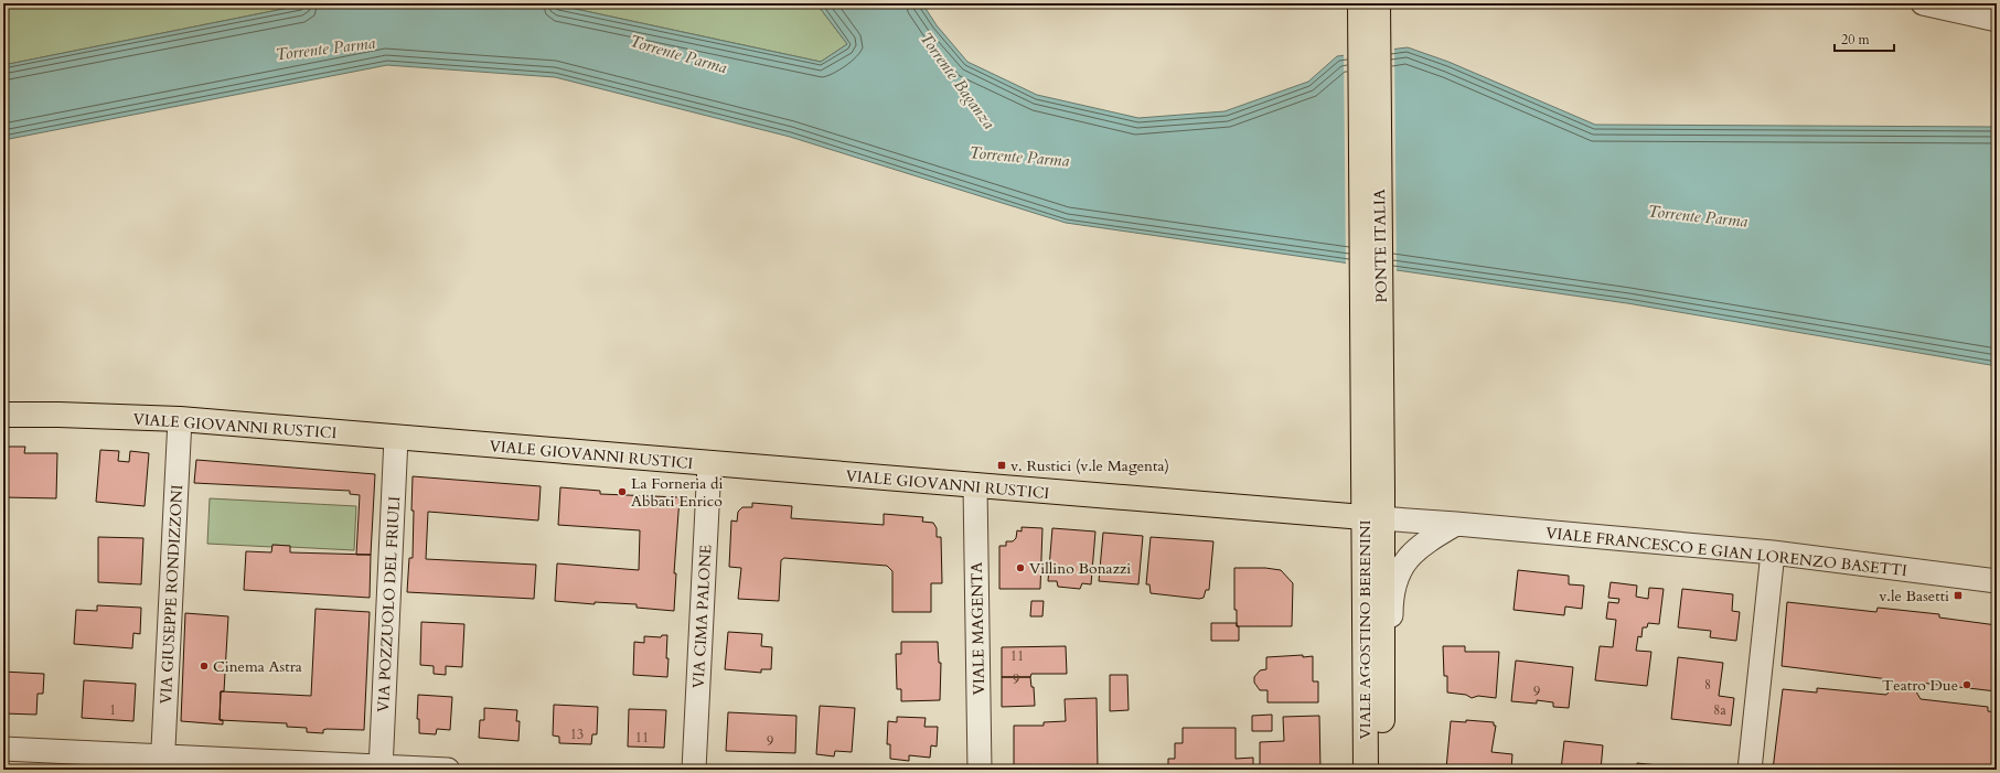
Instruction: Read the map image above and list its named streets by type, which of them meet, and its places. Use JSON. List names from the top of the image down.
{
  "streets": {
    "main road": ["PONTE ITALIA", "VIALE GIOVANNI RUSTICI", "VIALE AGOSTINO BERENINI"],
    "street": [
      "VIALE FRANCESCO E GIAN LORENZO BASETTI",
      "VIA GIUSEPPE RONDIZZONI",
      "VIA POZZUOLO DEL FRIULI",
      "VIA CIMA PALONE",
      "VIALE MAGENTA"
    ]
  },
  "crossings": [
    ["PONTE ITALIA", "VIALE AGOSTINO BERENINI"],
    ["VIALE GIOVANNI RUSTICI", "VIALE FRANCESCO E GIAN LORENZO BASETTI"],
    ["VIALE GIOVANNI RUSTICI", "VIA GIUSEPPE RONDIZZONI"],
    ["VIALE GIOVANNI RUSTICI", "VIA POZZUOLO DEL FRIULI"],
    ["VIALE GIOVANNI RUSTICI", "VIA CIMA PALONE"],
    ["VIALE GIOVANNI RUSTICI", "VIALE MAGENTA"],
    ["VIALE GIOVANNI RUSTICI", "VIALE AGOSTINO BERENINI"],
    ["VIALE FRANCESCO E GIAN LORENZO BASETTI", "VIALE AGOSTINO BERENINI"]
  ],
  "water": ["Torrente Parma", "Torrente Baganza"],
  "places": {
    "transit": ["v. Rustici (v.le Magenta)", "v.le Basetti"],
    "other": [
      "La Forneria di Abbati Enrico",
      "Villino Bonazzi",
      "Cinema Astra",
      "Teatro Due"
    ]
  },
  "house_numbers": [
    "11",
    "9",
    "8",
    "9",
    "1",
    "8a",
    "13",
    "11",
    "9"
  ],
  "scale_bar": "20 m"
}
